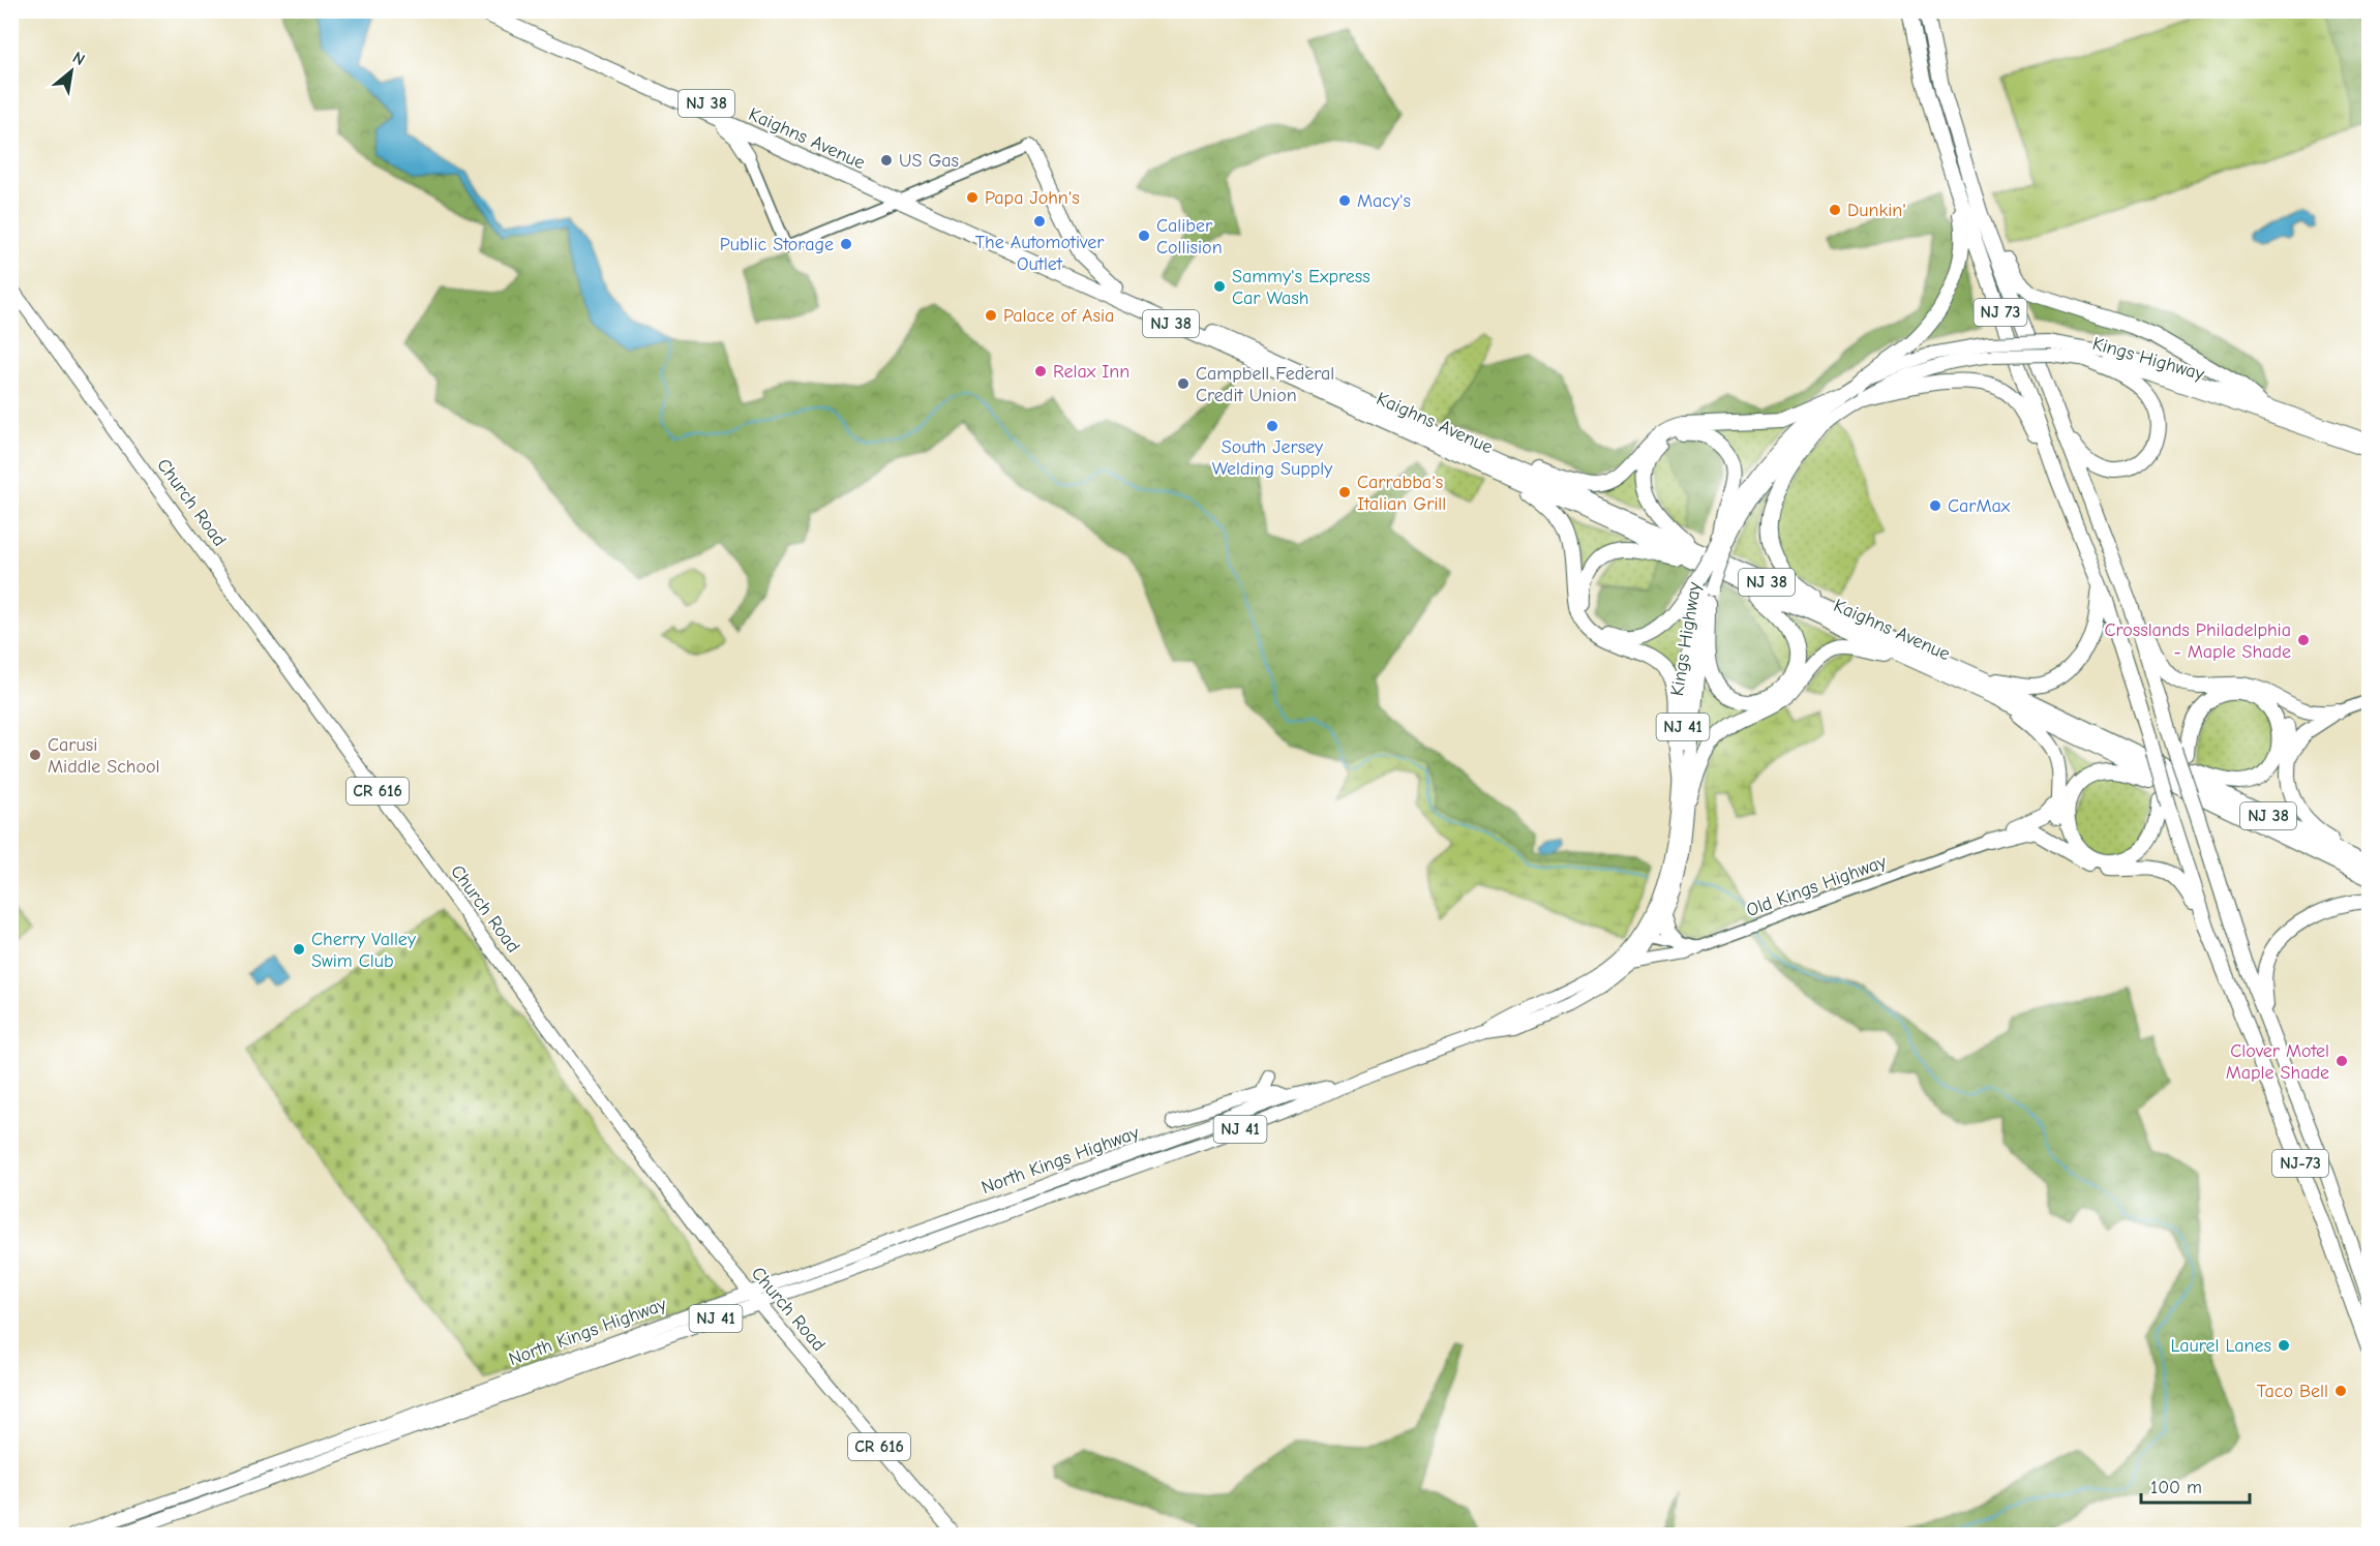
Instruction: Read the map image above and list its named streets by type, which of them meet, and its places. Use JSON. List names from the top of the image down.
{
  "streets": {
    "highway": [
      "NJ 38",
      "Kaighns Avenue",
      "NJ 73",
      "NJ-73"
    ],
    "main road": [
      "Kings Highway",
      "Church Road",
      "NJ 41",
      "CR 616",
      "North Kings Highway"
    ],
    "street": ["Old Kings Highway"]
  },
  "crossings": [
    ["Kaighns Avenue", "NJ 73"],
    ["Kaighns Avenue", "Kings Highway"],
    ["Kaighns Avenue", "NJ 41"],
    ["Kaighns Avenue", "NJ-73"],
    ["Kings Highway", "NJ 41"],
    ["Kings Highway", "North Kings Highway"],
    ["Church Road", "North Kings Highway"],
    ["NJ 41", "North Kings Highway"]
  ],
  "places": [
    "US Gas",
    "Papa John's",
    "Macy's",
    "Dunkin'",
    "The Automotiver Outlet",
    "Caliber Collision",
    "Public Storage",
    "Sammy's Express Car Wash",
    "Palace of Asia",
    "Relax Inn",
    "Campbell Federal Credit Union",
    "South Jersey Welding Supply",
    "Carrabba's Italian Grill",
    "CarMax",
    "Crosslands Philadelphia - Maple Shade",
    "Carusi Middle School",
    "Cherry Valley Swim Club",
    "Clover Motel Maple Shade",
    "Laurel Lanes",
    "Taco Bell"
  ],
  "scale_bar": "100 m",
  "north": "top right"
}
